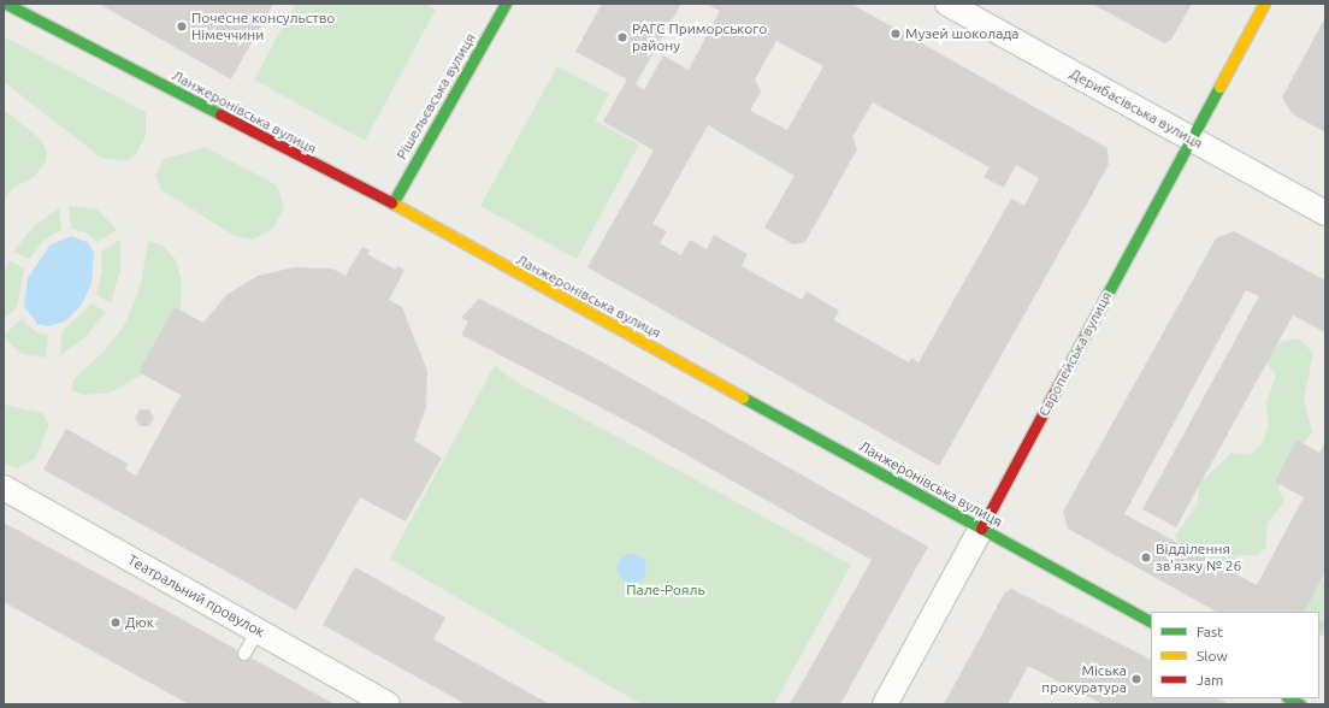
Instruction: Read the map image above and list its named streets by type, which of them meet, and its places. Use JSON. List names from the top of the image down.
{
  "streets": {
    "street": [
      "Рішельєвська вулиця",
      "Дерибасівська вулиця",
      "Ланжеронівська вулиця",
      "Європейська вулиця",
      "Театральний провулок"
    ]
  },
  "crossings": [
    ["Рішельєвська вулиця", "Ланжеронівська вулиця"],
    ["Дерибасівська вулиця", "Європейська вулиця"],
    ["Ланжеронівська вулиця", "Європейська вулиця"]
  ],
  "parks": ["Пале-Рояль"],
  "places": [
    "Почесне консульство Німеччини",
    "Музей шоколада",
    "РАГС Приморського району",
    "Відділення зв'язку № 26",
    "Дюк",
    "Міська прокуратура"
  ],
  "legend": ["Fast", "Slow", "Jam"]
}
